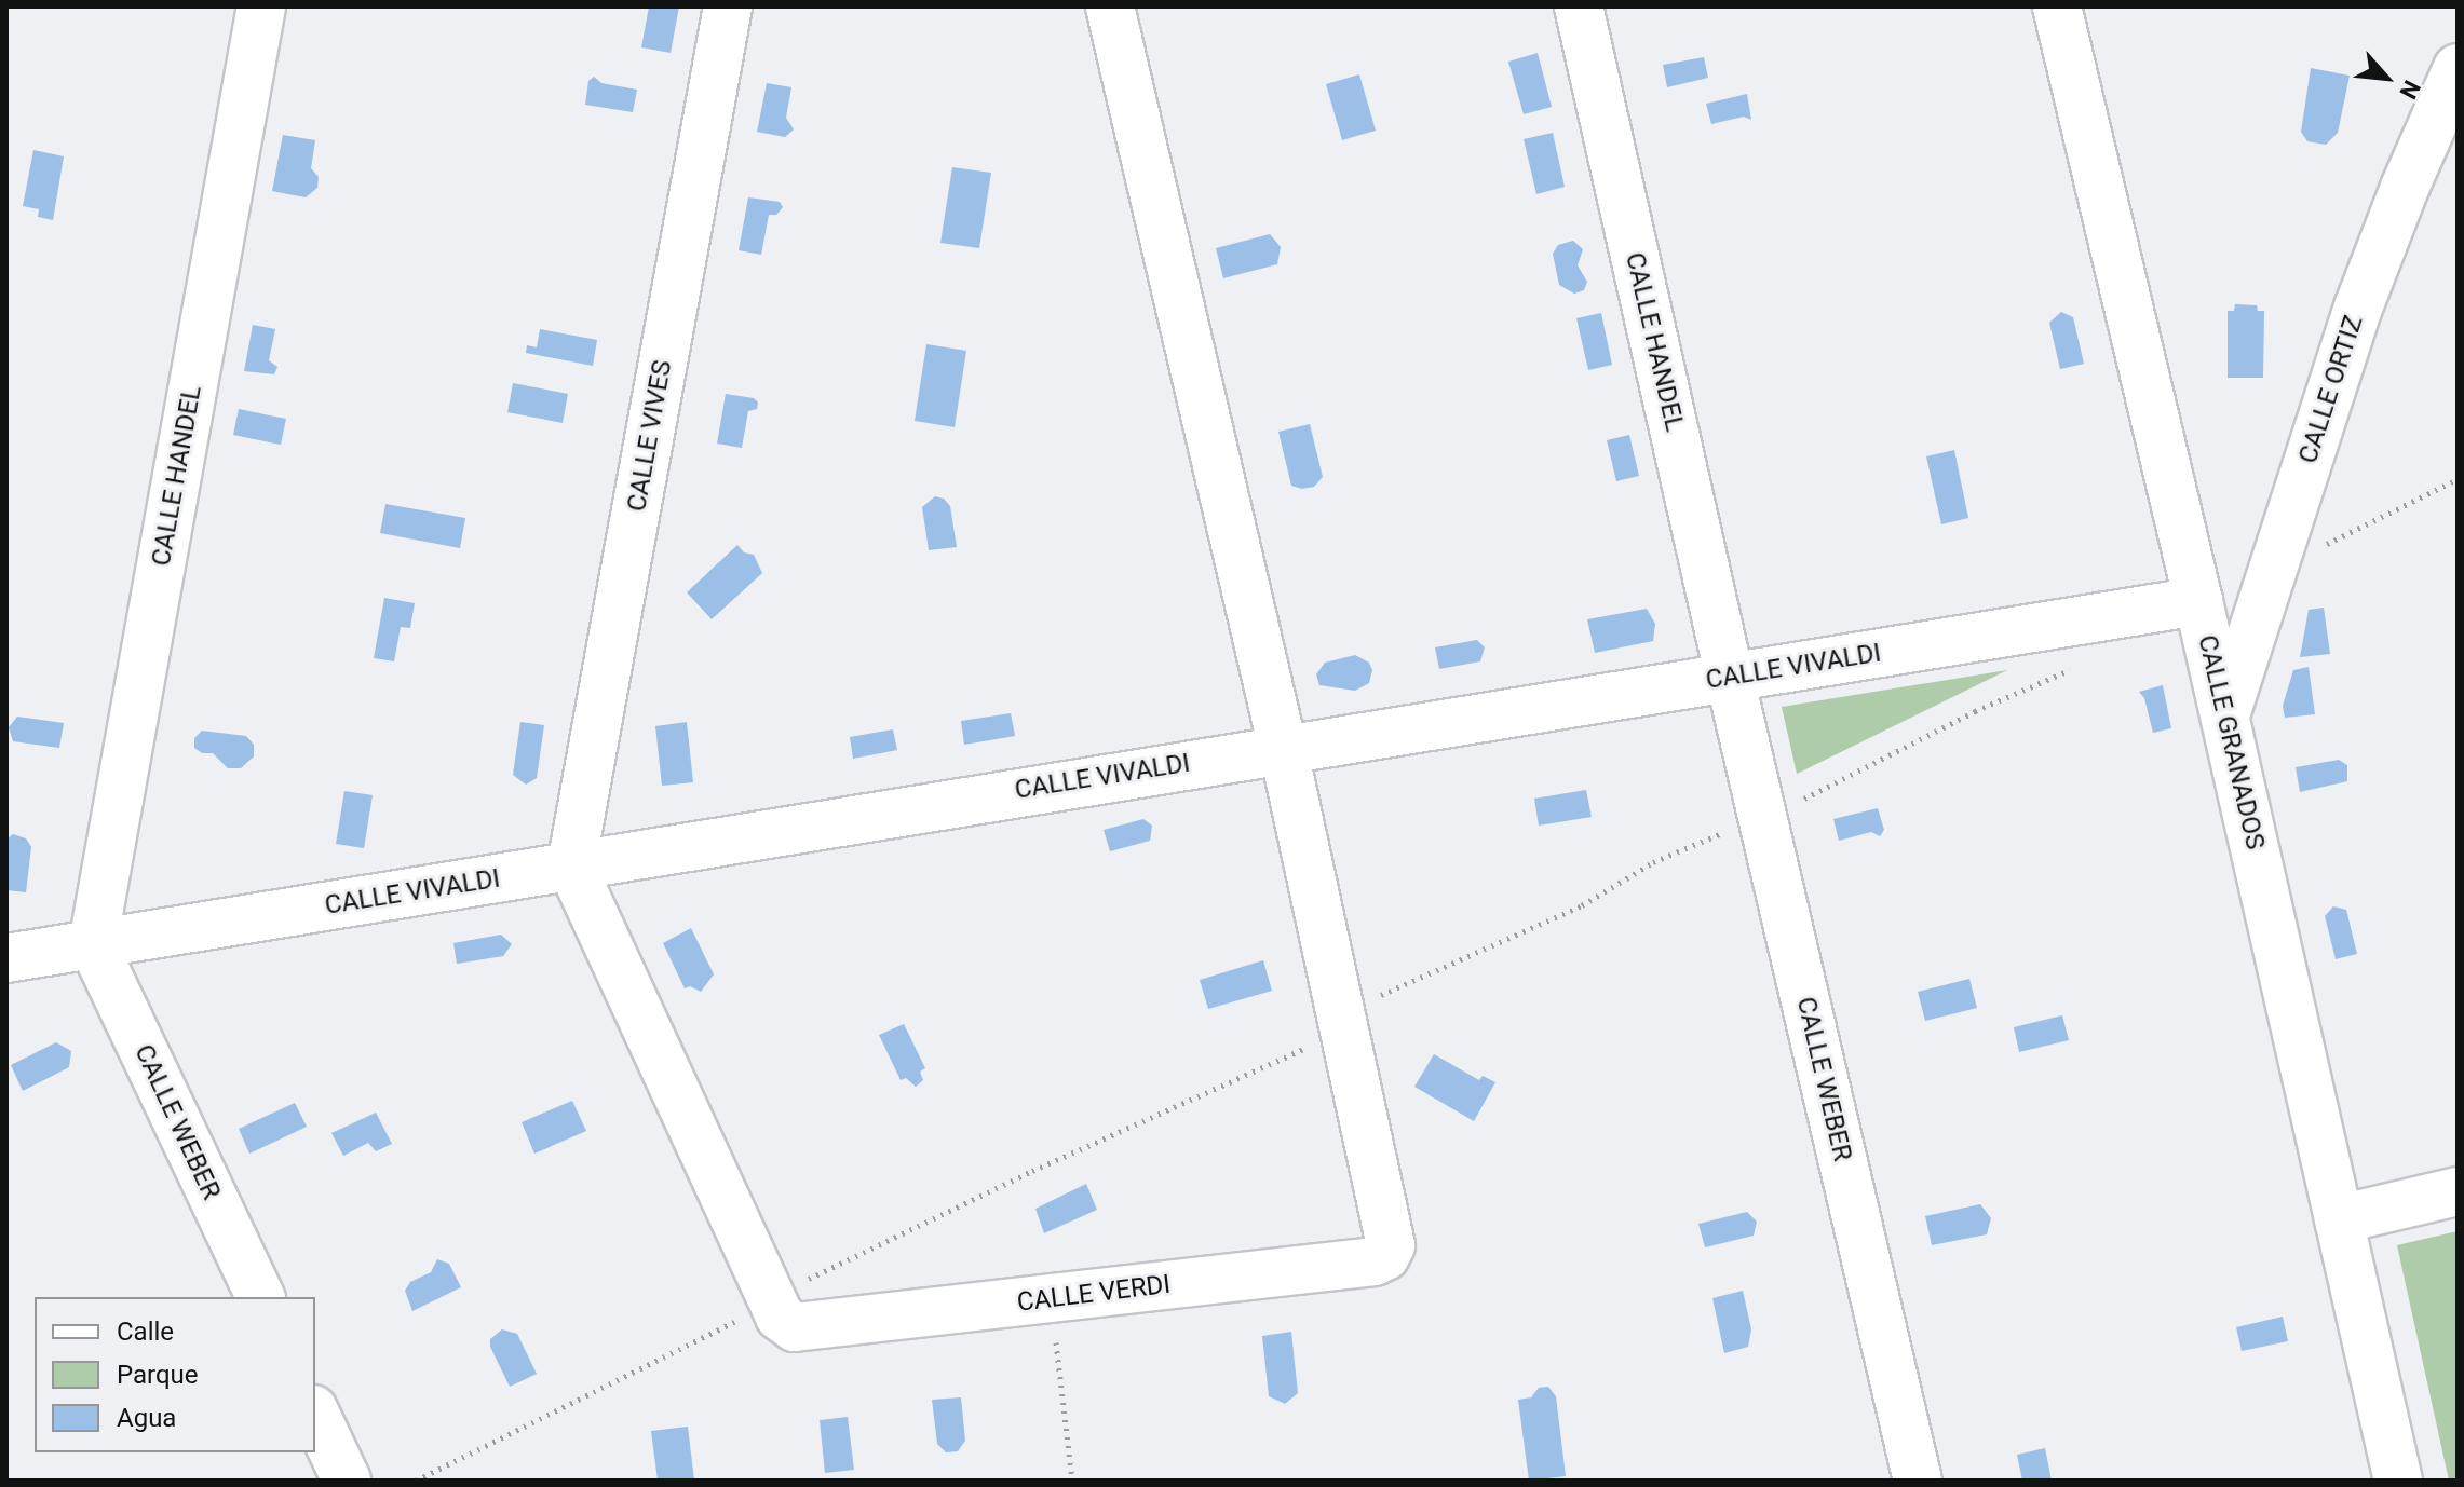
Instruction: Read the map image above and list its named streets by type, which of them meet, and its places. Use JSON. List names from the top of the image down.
{
  "streets": {
    "street": [
      "CALLE HANDEL",
      "CALLE ORTIZ",
      "CALLE VIVES",
      "CALLE VIVALDI",
      "CALLE GRANADOS",
      "CALLE WEBER",
      "CALLE VERDI"
    ]
  },
  "crossings": [
    ["CALLE HANDEL", "CALLE VIVALDI"],
    ["CALLE HANDEL", "CALLE WEBER"],
    ["CALLE ORTIZ", "CALLE GRANADOS"],
    ["CALLE VIVES", "CALLE VIVALDI"],
    ["CALLE VIVES", "CALLE VERDI"],
    ["CALLE VIVALDI", "CALLE GRANADOS"],
    ["CALLE VIVALDI", "CALLE WEBER"],
    ["CALLE VIVALDI", "CALLE VERDI"]
  ],
  "legend": ["Calle", "Parque", "Agua"],
  "north": "bottom right"
}
